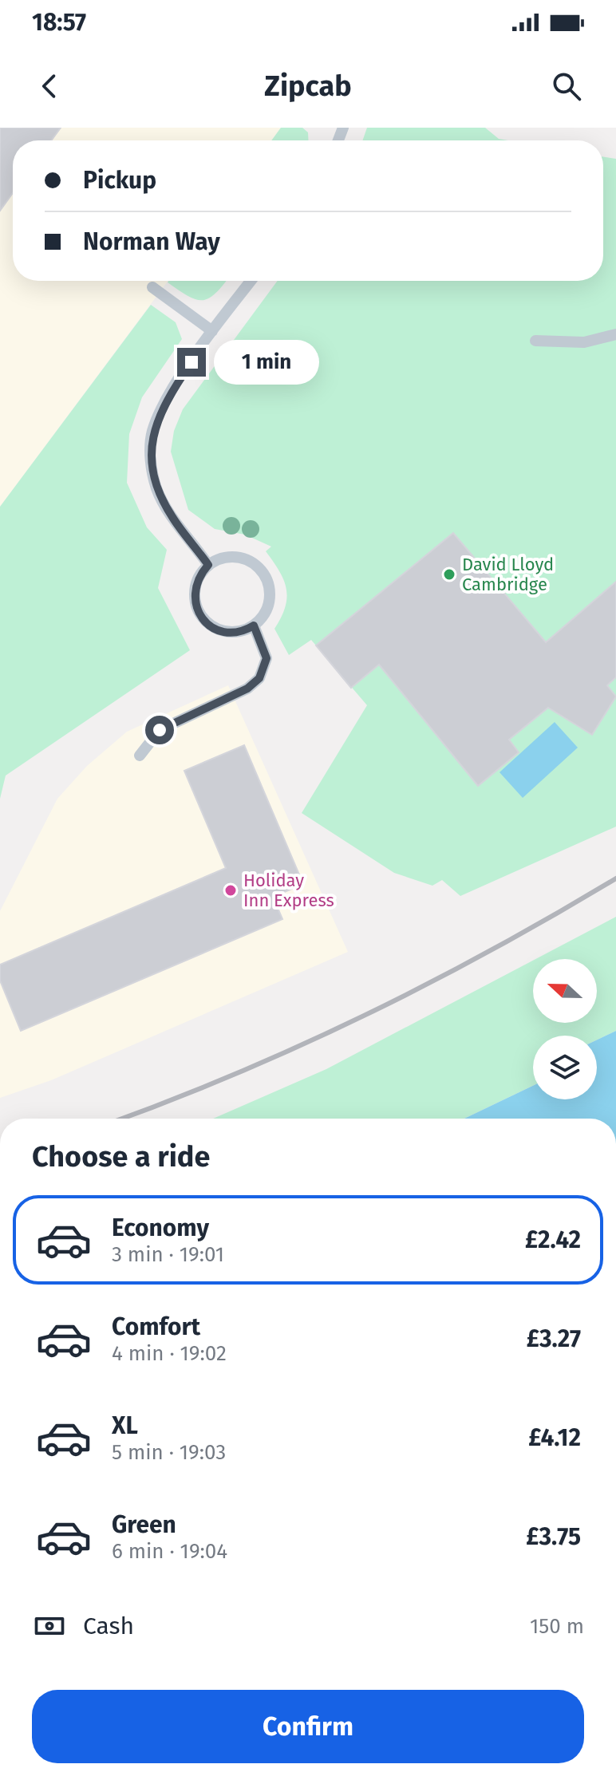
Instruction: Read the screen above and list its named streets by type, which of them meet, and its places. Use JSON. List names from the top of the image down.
{
  "places": ["David Lloyd Cambridge", "Holiday Inn Express"],
  "north": "left",
  "page": {
    "status": "18:57",
    "header": "Zipcab",
    "banner": ["Pickup", "Norman Way"],
    "bubble": "1 min",
    "heading": "Choose a ride",
    "list": [
      {
        "name": "Economy",
        "note": "3 min · 19:01",
        "value": "£2.42"
      },
      {
        "name": "Comfort",
        "note": "4 min · 19:02",
        "value": "£3.27"
      },
      {
        "name": "XL",
        "note": "5 min · 19:03",
        "value": "£4.12"
      },
      {
        "name": "Green",
        "note": "6 min · 19:04",
        "value": "£3.75"
      }
    ],
    "pay": ["Cash", "150 m"],
    "buttons": "Confirm"
  }
}
